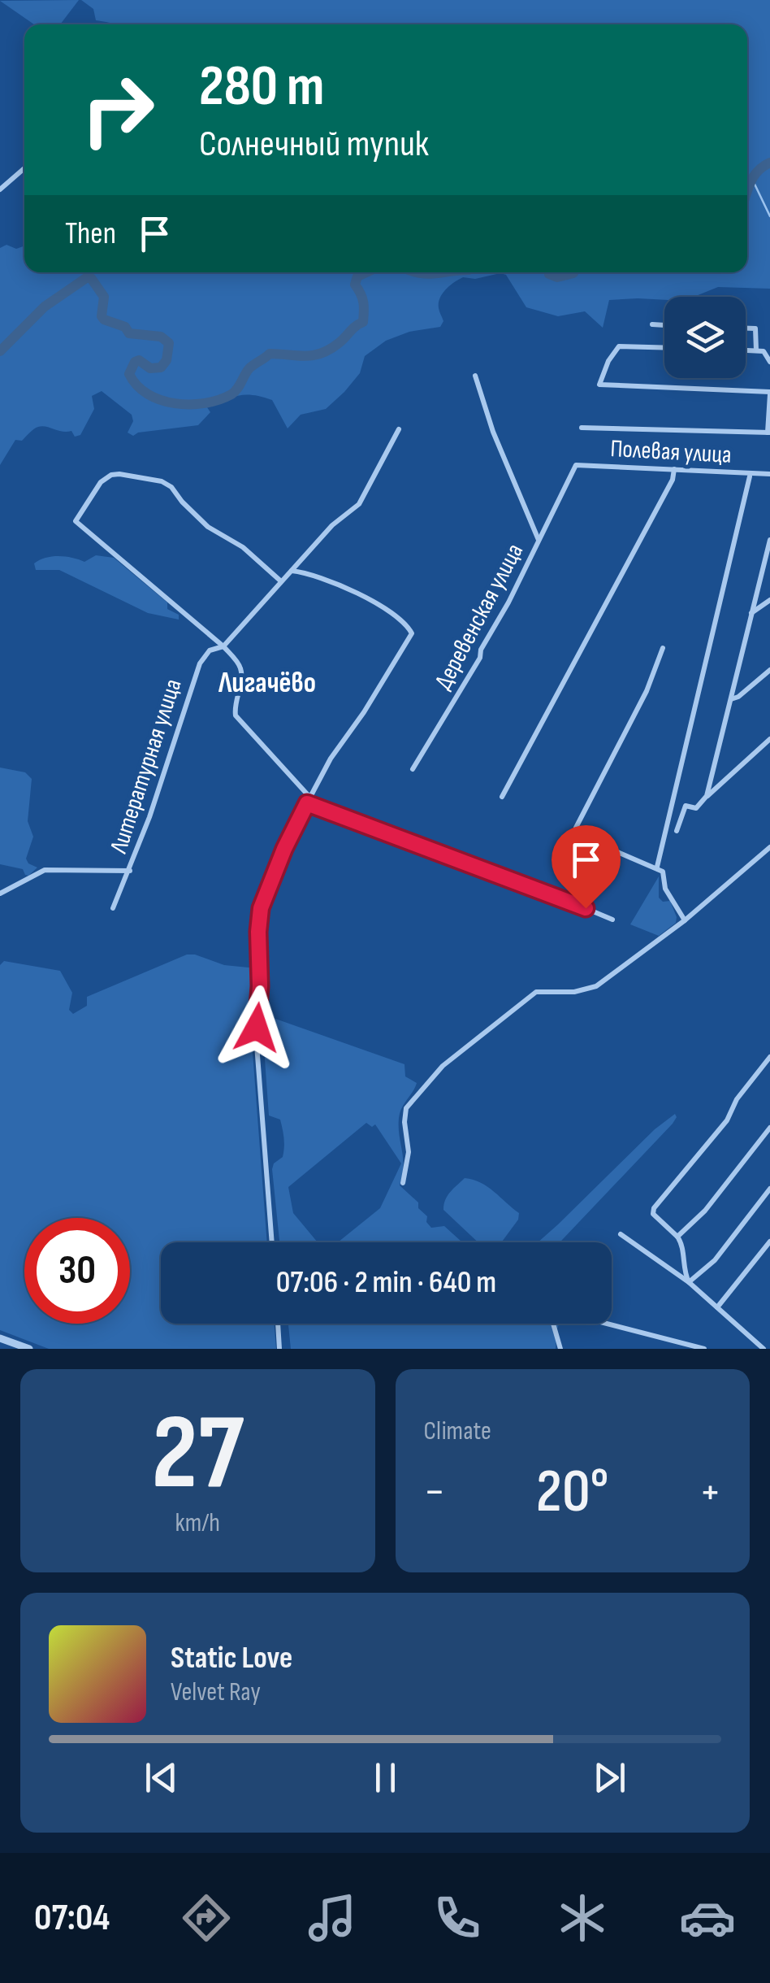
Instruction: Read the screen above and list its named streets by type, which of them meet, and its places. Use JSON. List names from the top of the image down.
{
  "streets": {
    "street": ["Полевая улица", "Деревенская улица", "Литературная улица"]
  },
  "crossings": [
    ["Полевая улица", "Деревенская улица"]
  ],
  "districts": ["Лигачёво"],
  "page": {
    "turn": ["280 m", "Солнечный тупик"],
    "then": "Then",
    "limit": "30",
    "trip": "07:06 · 2 min · 640 m",
    "tile": [
      ["27", "km/h"],
      "Climate"
    ],
    "heat": ["−", "20°", "+"],
    "song": ["Static Love", "Velvet Ray"],
    "tabs": "07:04"
  }
}
